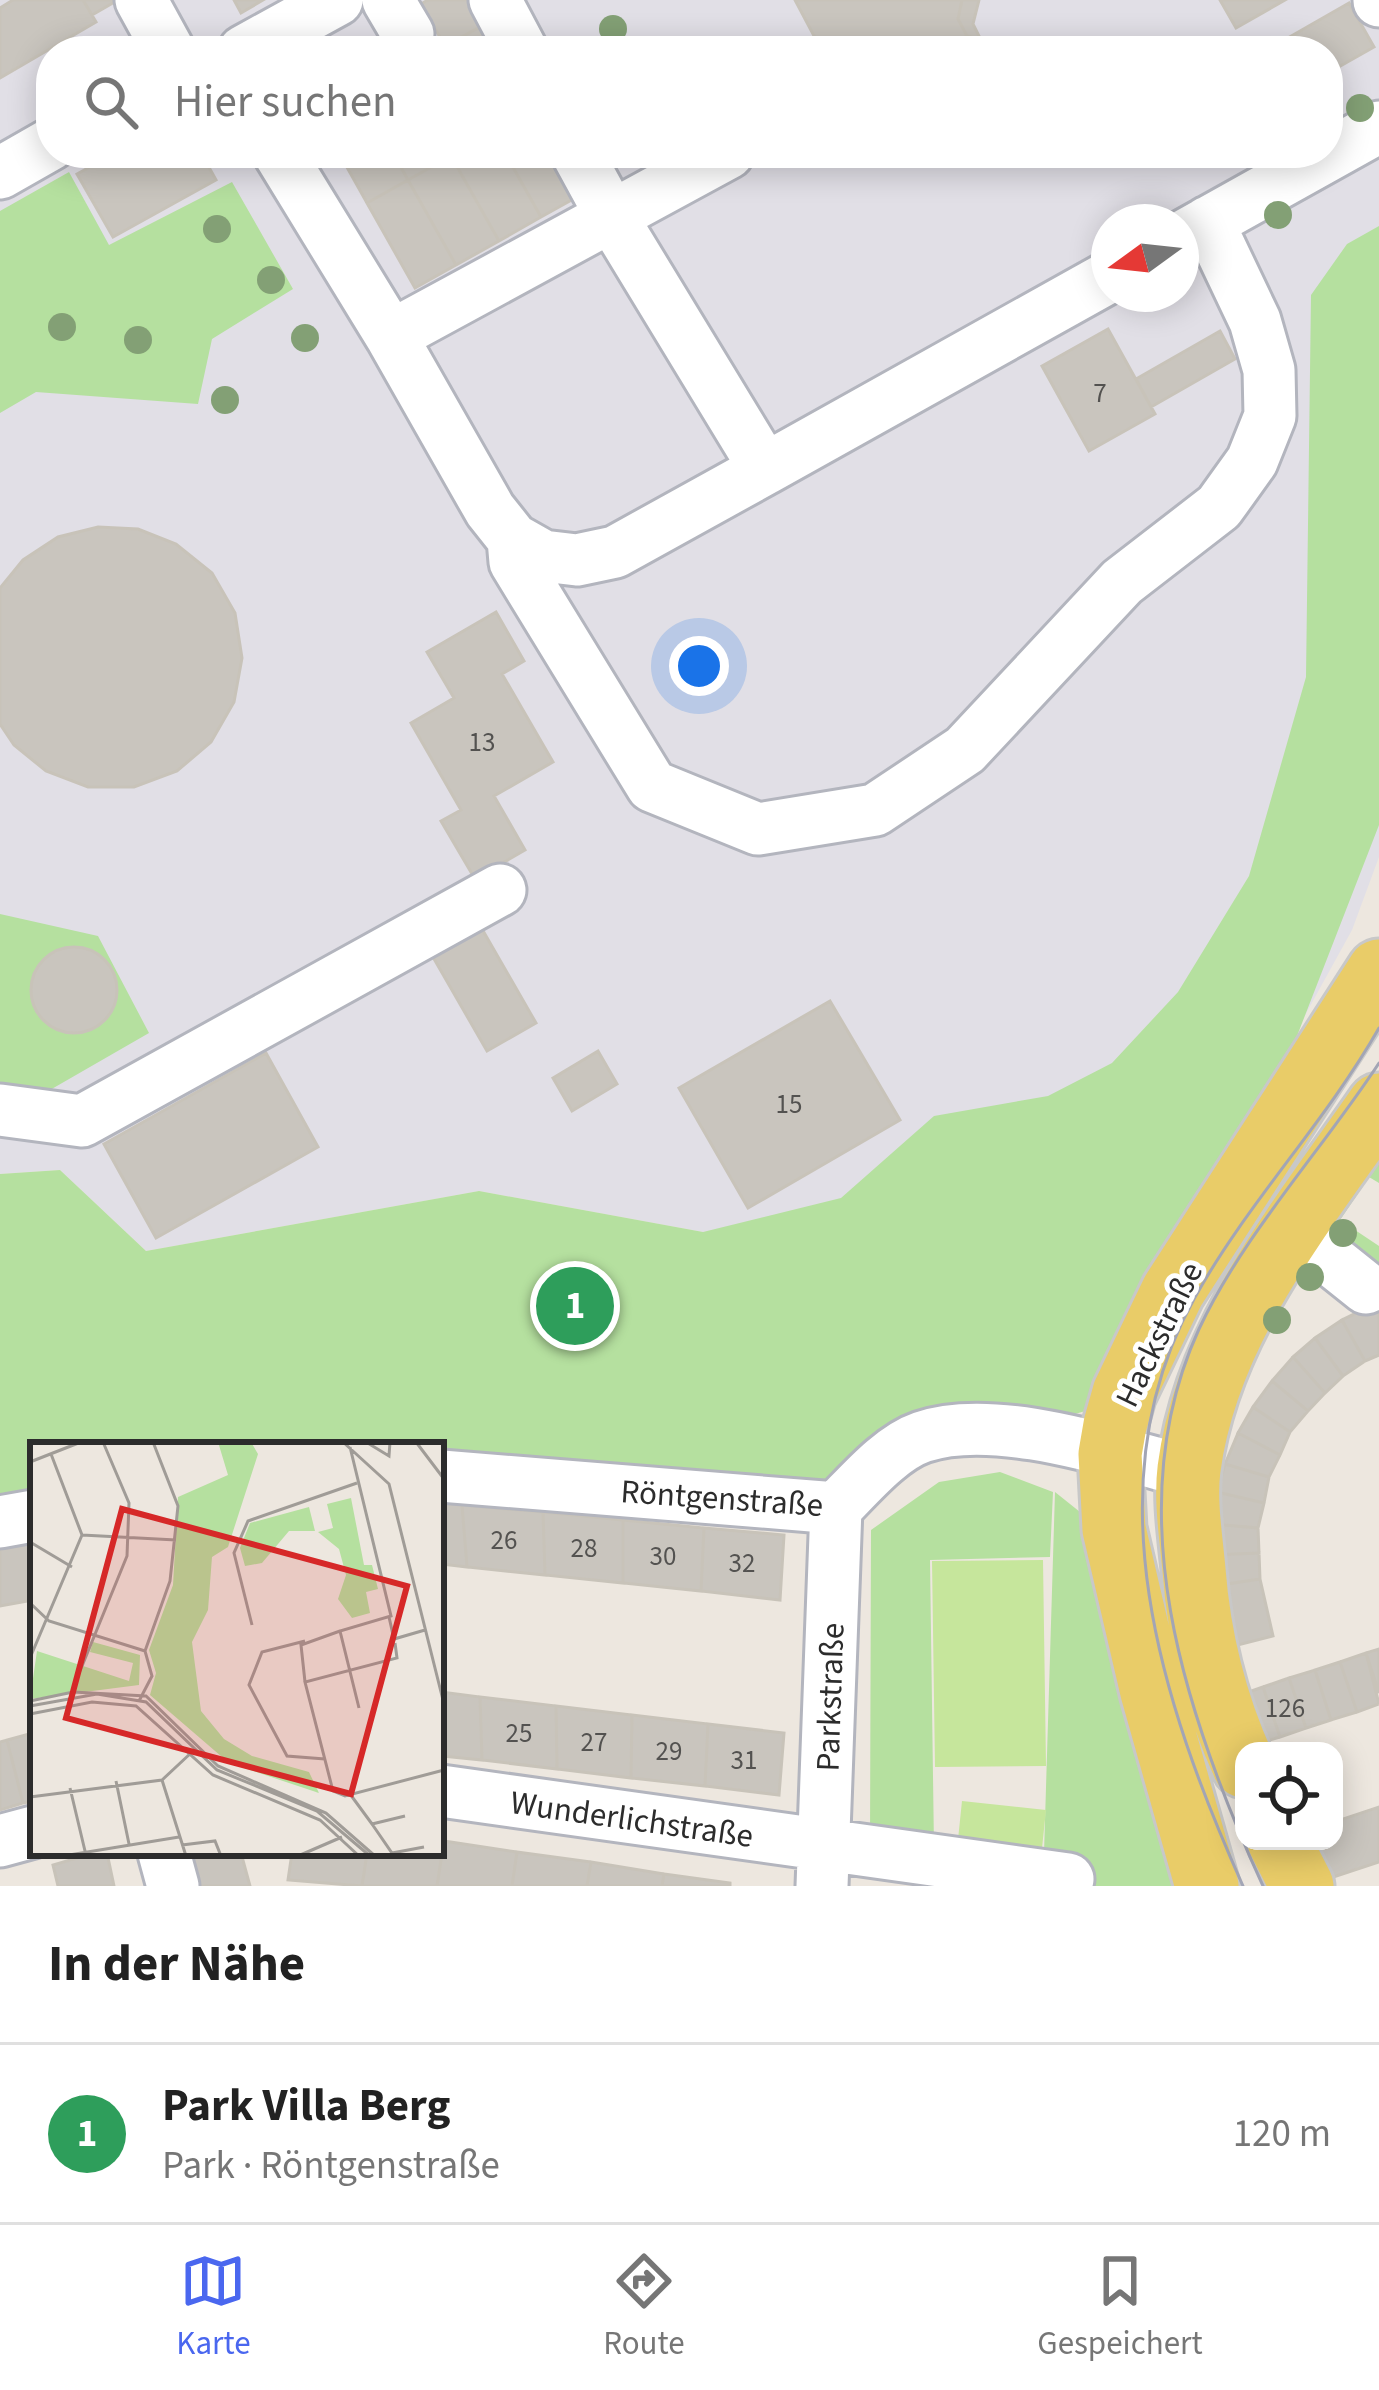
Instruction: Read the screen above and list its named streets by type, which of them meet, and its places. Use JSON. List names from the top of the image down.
{
  "streets": {
    "main road": ["Hackstraße"],
    "street": ["Röntgenstraße", "Parkstraße", "Wunderlichstraße"]
  },
  "crossings": [
    ["Hackstraße", "Röntgenstraße"],
    ["Röntgenstraße", "Parkstraße"],
    ["Parkstraße", "Wunderlichstraße"]
  ],
  "house_numbers": [
    "7",
    "13",
    "15",
    "26",
    "28",
    "30",
    "32",
    "126",
    "25",
    "27",
    "29",
    "31"
  ],
  "north": "left",
  "page": {
    "search": "Hier suchen",
    "pins": "1",
    "heading": "In der Nähe",
    "list": [
      {
        "mark": "1",
        "name": "Park Villa Berg",
        "note": "Park · Röntgenstraße",
        "value": "120 m"
      }
    ],
    "nav": ["Karte", "Route", "Gespeichert"]
  }
}
